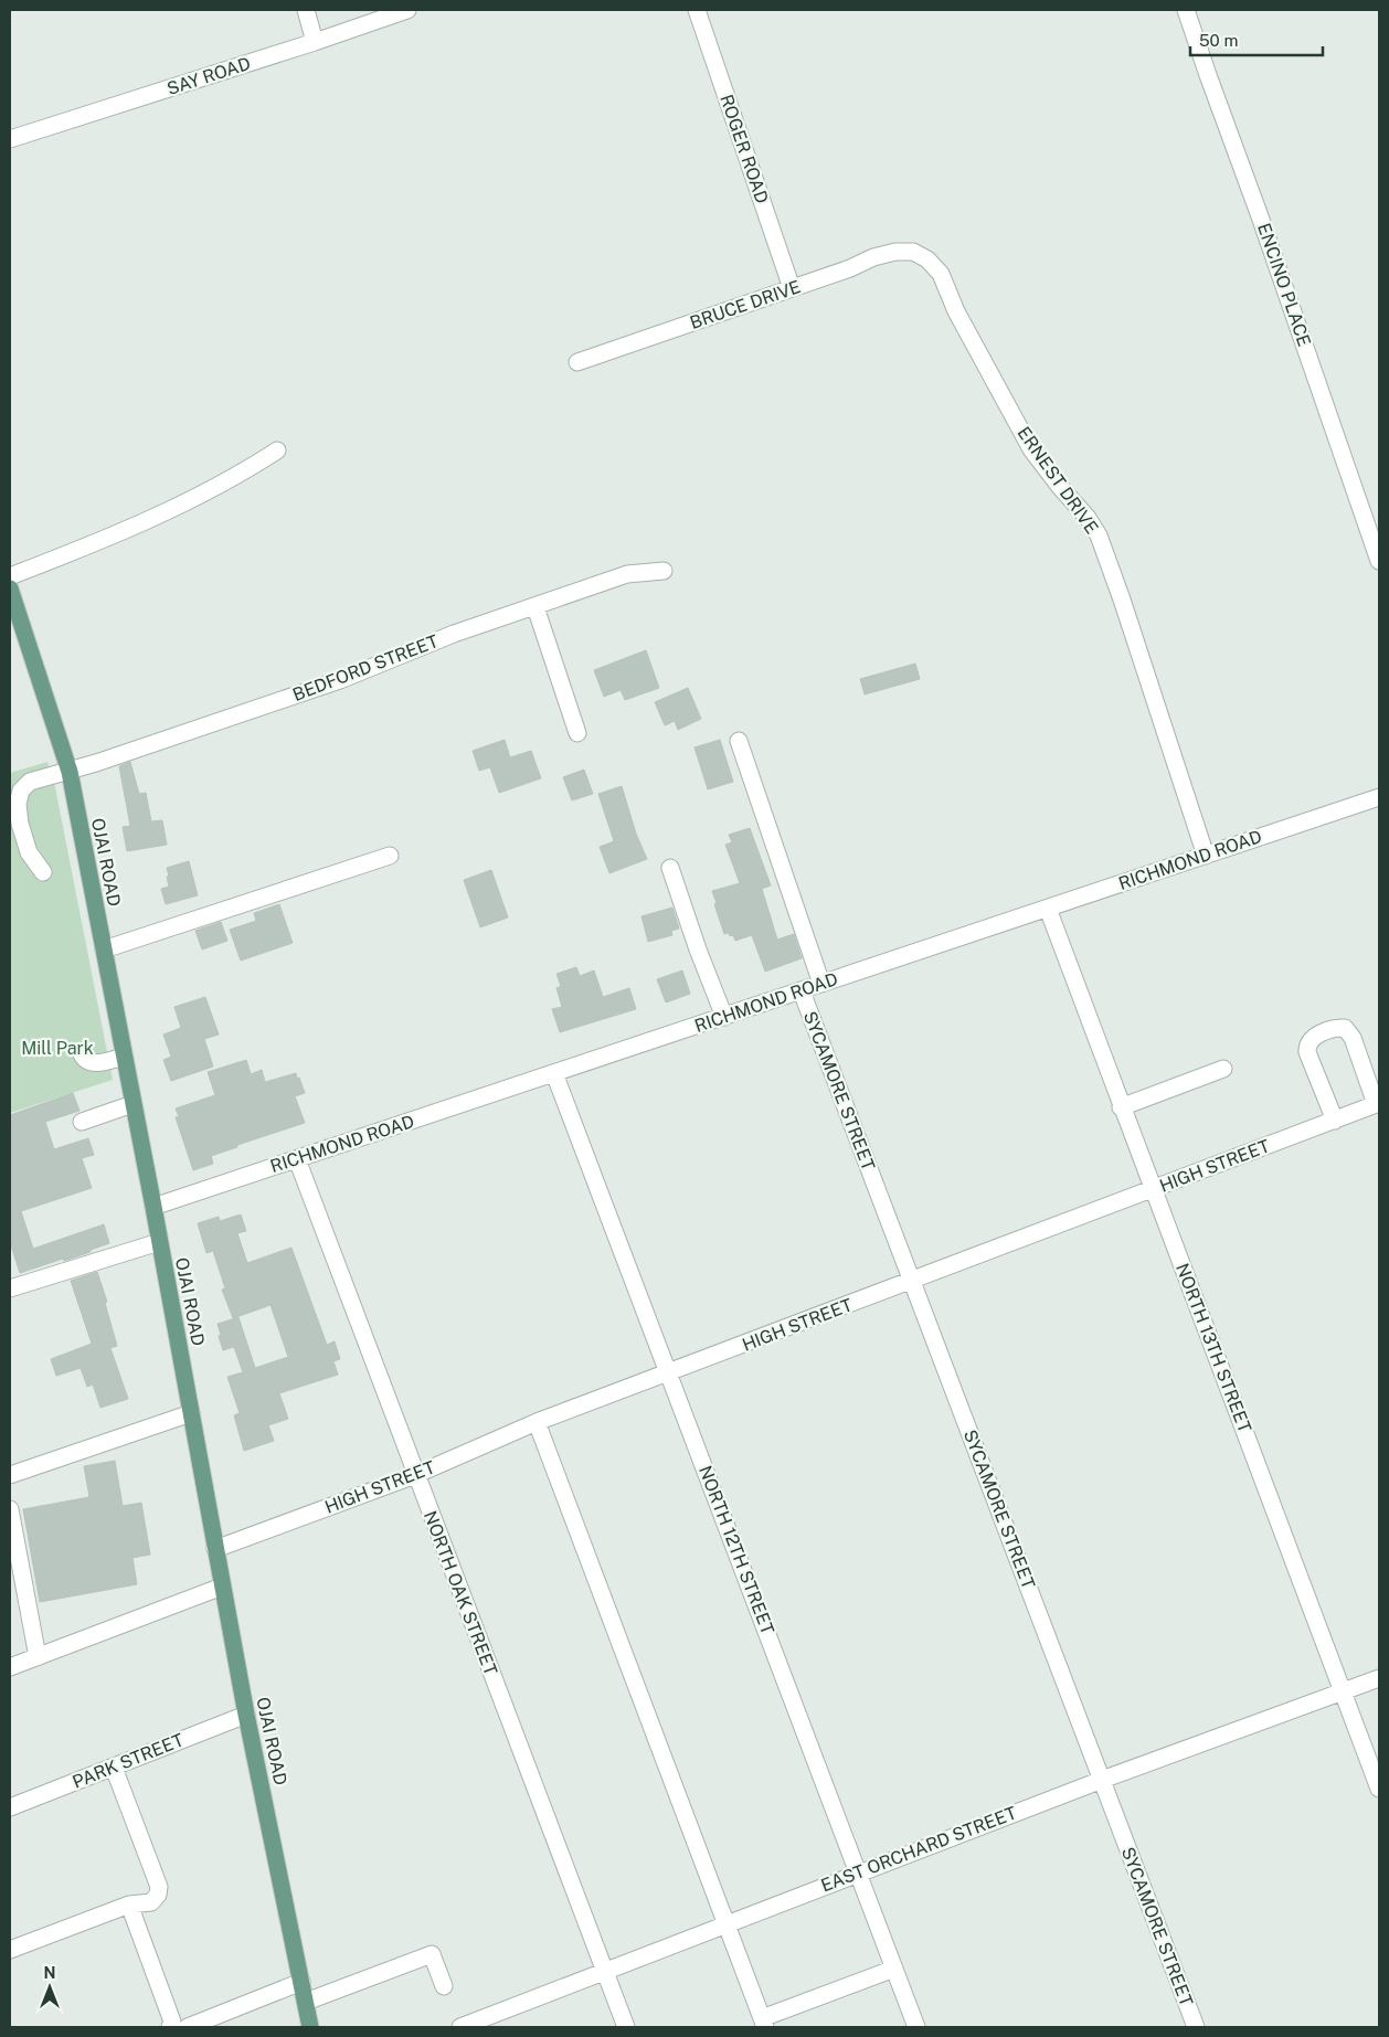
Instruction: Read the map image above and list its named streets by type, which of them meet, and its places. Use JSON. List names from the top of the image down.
{
  "streets": {
    "main road": ["OJAI ROAD"],
    "street": [
      "SAY ROAD",
      "ROGER ROAD",
      "ENCINO PLACE",
      "BRUCE DRIVE",
      "ERNEST DRIVE",
      "BEDFORD STREET",
      "RICHMOND ROAD",
      "SYCAMORE STREET",
      "HIGH STREET",
      "NORTH 13TH STREET",
      "NORTH 12TH STREET",
      "NORTH OAK STREET",
      "PARK STREET",
      "EAST ORCHARD STREET"
    ]
  },
  "crossings": [
    ["ROGER ROAD", "BRUCE DRIVE"],
    ["BRUCE DRIVE", "ERNEST DRIVE"],
    ["ERNEST DRIVE", "RICHMOND ROAD"],
    ["BEDFORD STREET", "OJAI ROAD"],
    ["RICHMOND ROAD", "OJAI ROAD"],
    ["RICHMOND ROAD", "SYCAMORE STREET"],
    ["RICHMOND ROAD", "NORTH 13TH STREET"],
    ["RICHMOND ROAD", "NORTH 12TH STREET"],
    ["RICHMOND ROAD", "NORTH OAK STREET"],
    ["OJAI ROAD", "HIGH STREET"],
    ["OJAI ROAD", "PARK STREET"],
    ["SYCAMORE STREET", "HIGH STREET"],
    ["SYCAMORE STREET", "EAST ORCHARD STREET"],
    ["HIGH STREET", "NORTH 13TH STREET"],
    ["HIGH STREET", "NORTH 12TH STREET"],
    ["HIGH STREET", "NORTH OAK STREET"],
    ["NORTH 13TH STREET", "EAST ORCHARD STREET"],
    ["NORTH 12TH STREET", "EAST ORCHARD STREET"],
    ["NORTH OAK STREET", "EAST ORCHARD STREET"]
  ],
  "parks": ["Mill Park"],
  "scale_bar": "50 m",
  "north": "top"
}
